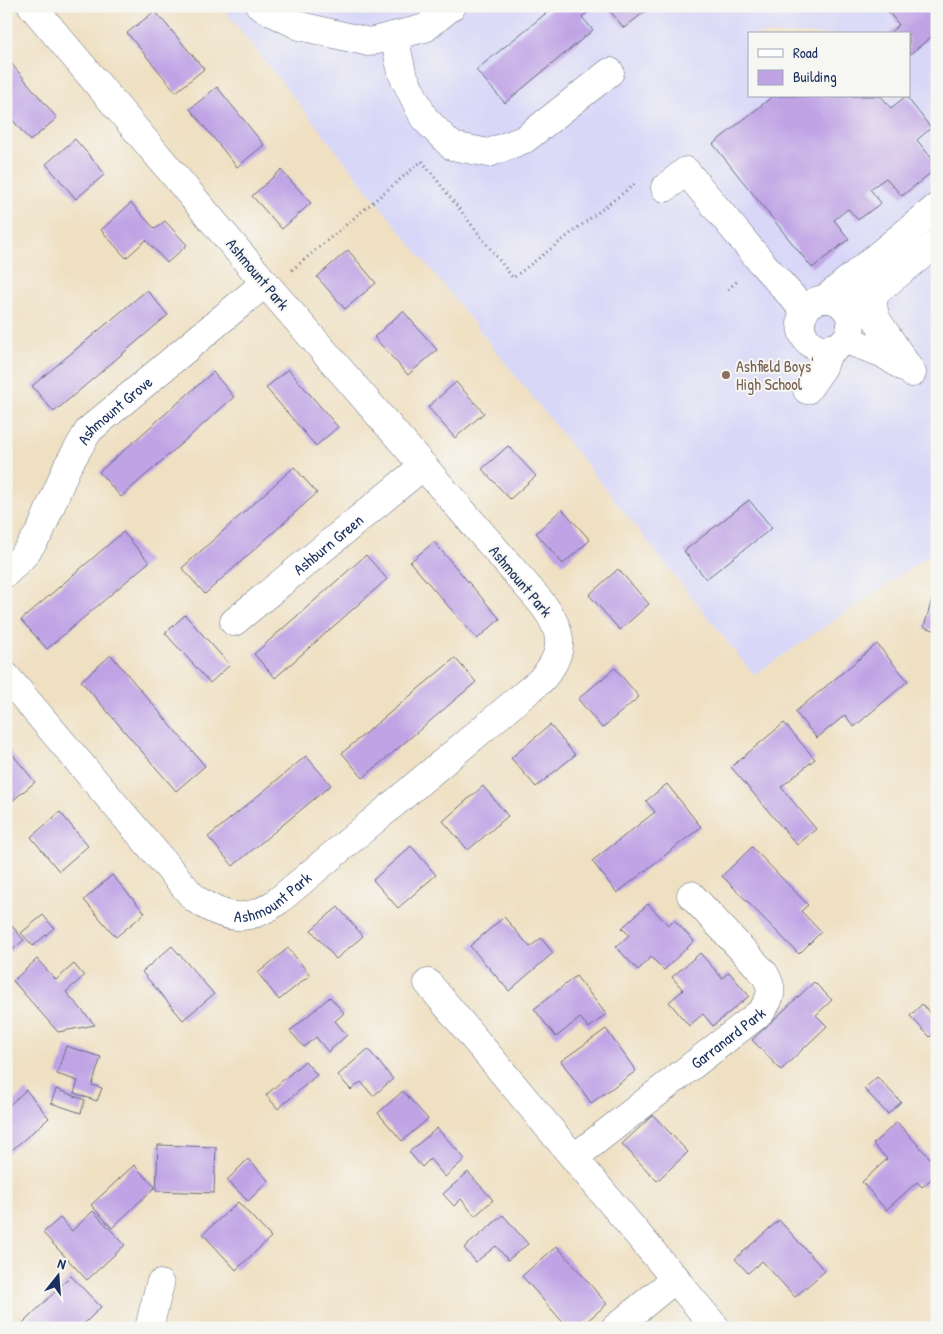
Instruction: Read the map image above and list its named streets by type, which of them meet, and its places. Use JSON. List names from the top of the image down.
{
  "streets": {
    "street": [
      "Ashmount Park",
      "Ashmount Grove",
      "Ashburn Green",
      "Garranard Park"
    ]
  },
  "crossings": [
    ["Ashmount Park", "Ashmount Grove"],
    ["Ashmount Park", "Ashburn Green"]
  ],
  "places": ["Ashfield Boys' High School"],
  "legend": ["Road", "Building"],
  "north": "top"
}
